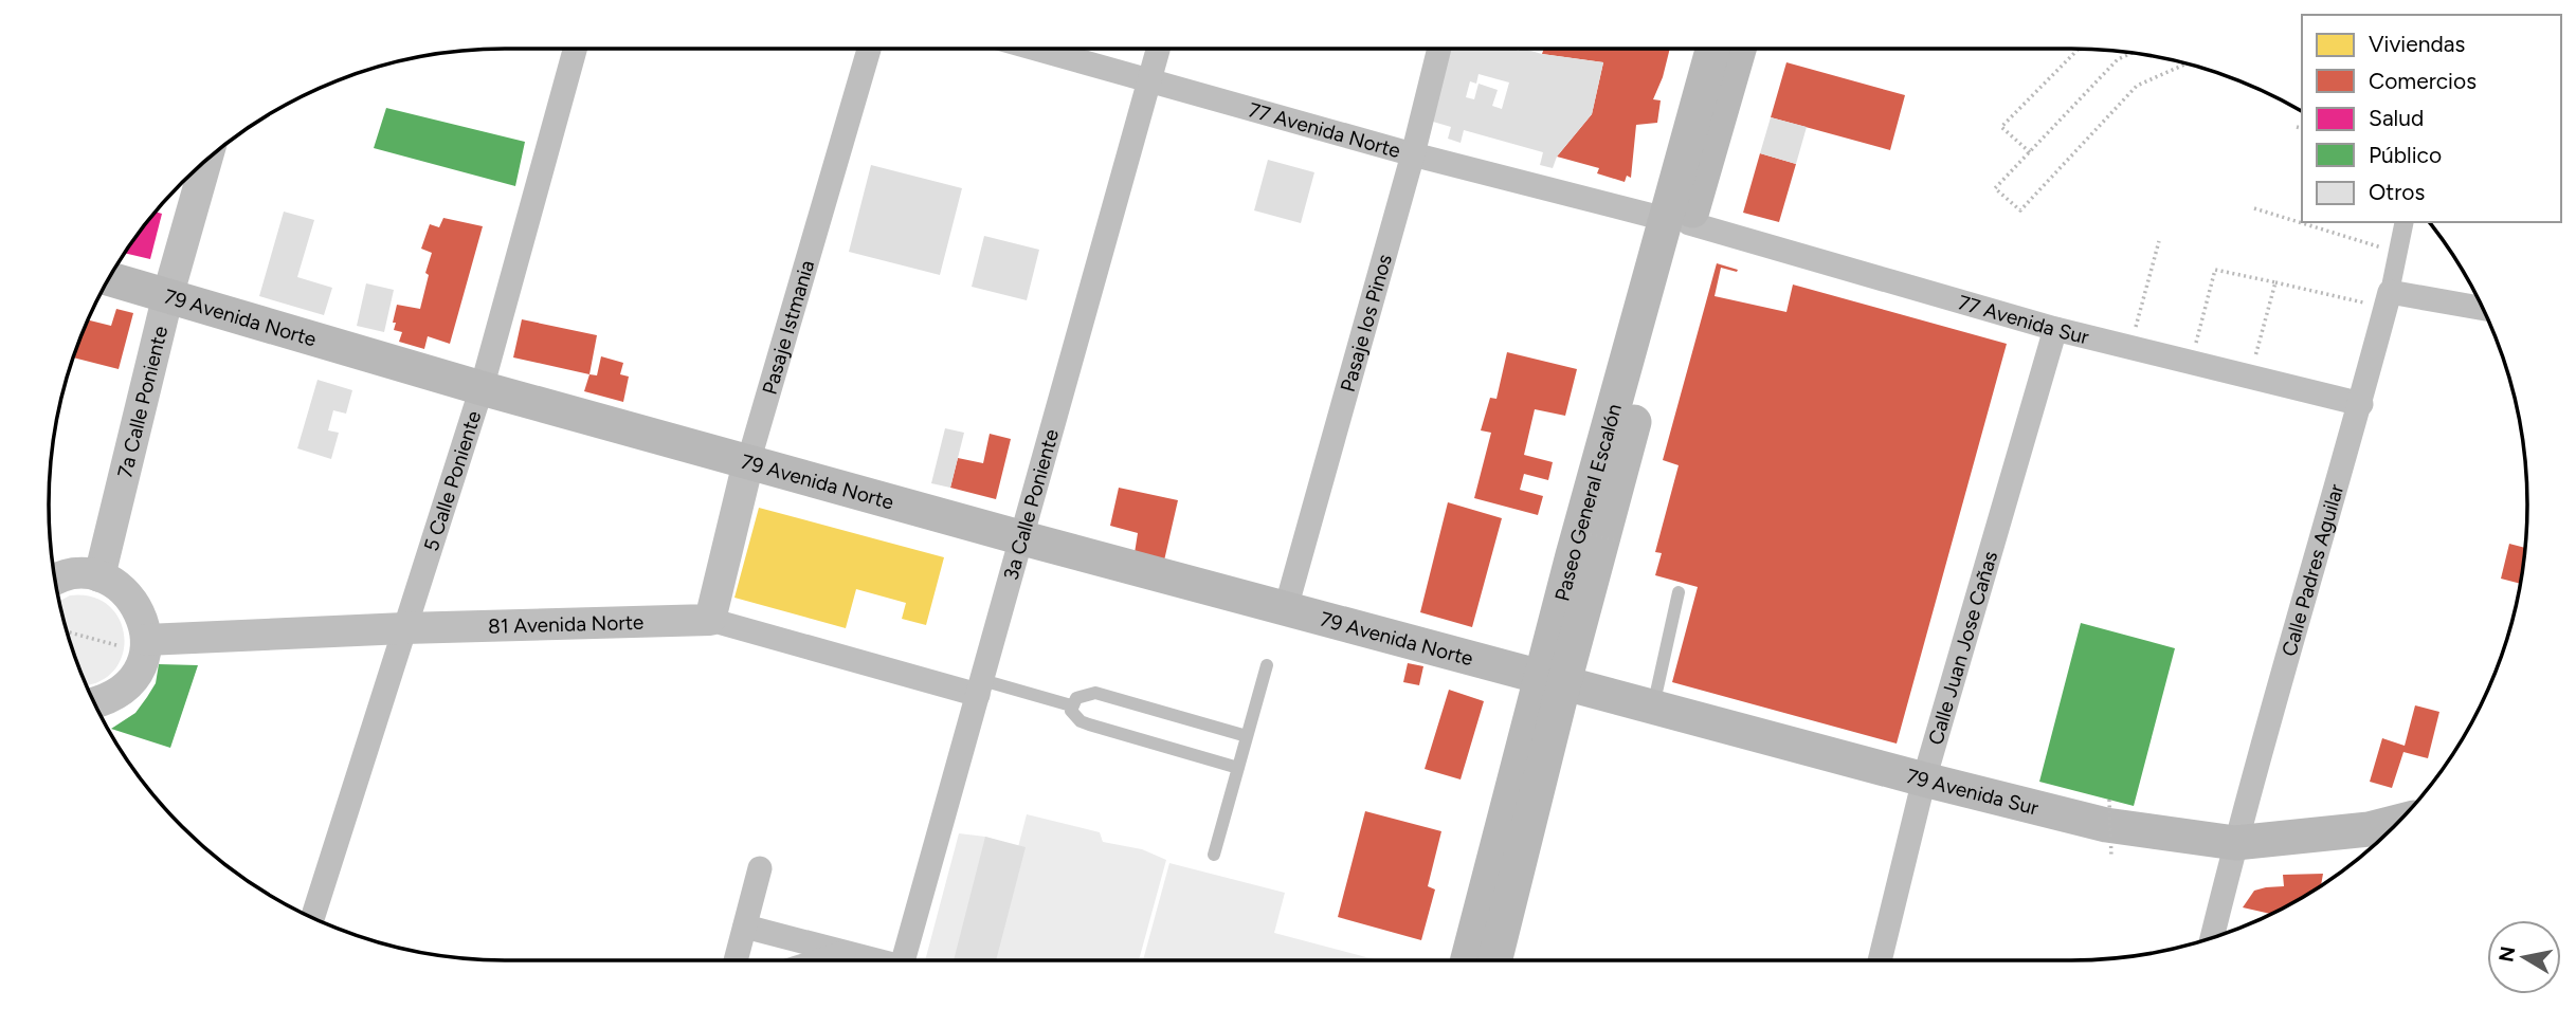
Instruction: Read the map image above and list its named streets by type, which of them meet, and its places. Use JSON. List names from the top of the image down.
{
  "streets": {
    "main road": ["79 Avenida Norte", "Paseo General Escalón", "79 Avenida Sur"],
    "street": [
      "77 Avenida Norte",
      "77 Avenida Sur",
      "Pasaje los Pinos",
      "Pasaje Istmania",
      "7a Calle Poniente",
      "5 Calle Poniente",
      "3a Calle Poniente",
      "Calle Padres Aguilar",
      "81 Avenida Norte",
      "Calle Juan Jose Cañas"
    ]
  },
  "crossings": [
    ["77 Avenida Norte", "77 Avenida Sur"],
    ["77 Avenida Norte", "Pasaje los Pinos"],
    ["77 Avenida Norte", "Paseo General Escalón"],
    ["77 Avenida Norte", "3a Calle Poniente"],
    ["79 Avenida Norte", "Pasaje los Pinos"],
    ["79 Avenida Norte", "Pasaje Istmania"],
    ["79 Avenida Norte", "7a Calle Poniente"],
    ["79 Avenida Norte", "5 Calle Poniente"],
    ["79 Avenida Norte", "Paseo General Escalón"],
    ["79 Avenida Norte", "3a Calle Poniente"],
    ["79 Avenida Norte", "79 Avenida Sur"],
    ["77 Avenida Sur", "Paseo General Escalón"],
    ["77 Avenida Sur", "Calle Padres Aguilar"],
    ["77 Avenida Sur", "Calle Juan Jose Cañas"],
    ["Pasaje Istmania", "81 Avenida Norte"],
    ["5 Calle Poniente", "81 Avenida Norte"],
    ["Paseo General Escalón", "79 Avenida Sur"],
    ["3a Calle Poniente", "81 Avenida Norte"],
    ["Calle Padres Aguilar", "79 Avenida Sur"],
    ["Calle Juan Jose Cañas", "79 Avenida Sur"]
  ],
  "legend": [
    "Viviendas",
    "Comercios",
    "Salud",
    "Público",
    "Otros"
  ],
  "north": "left"
}
